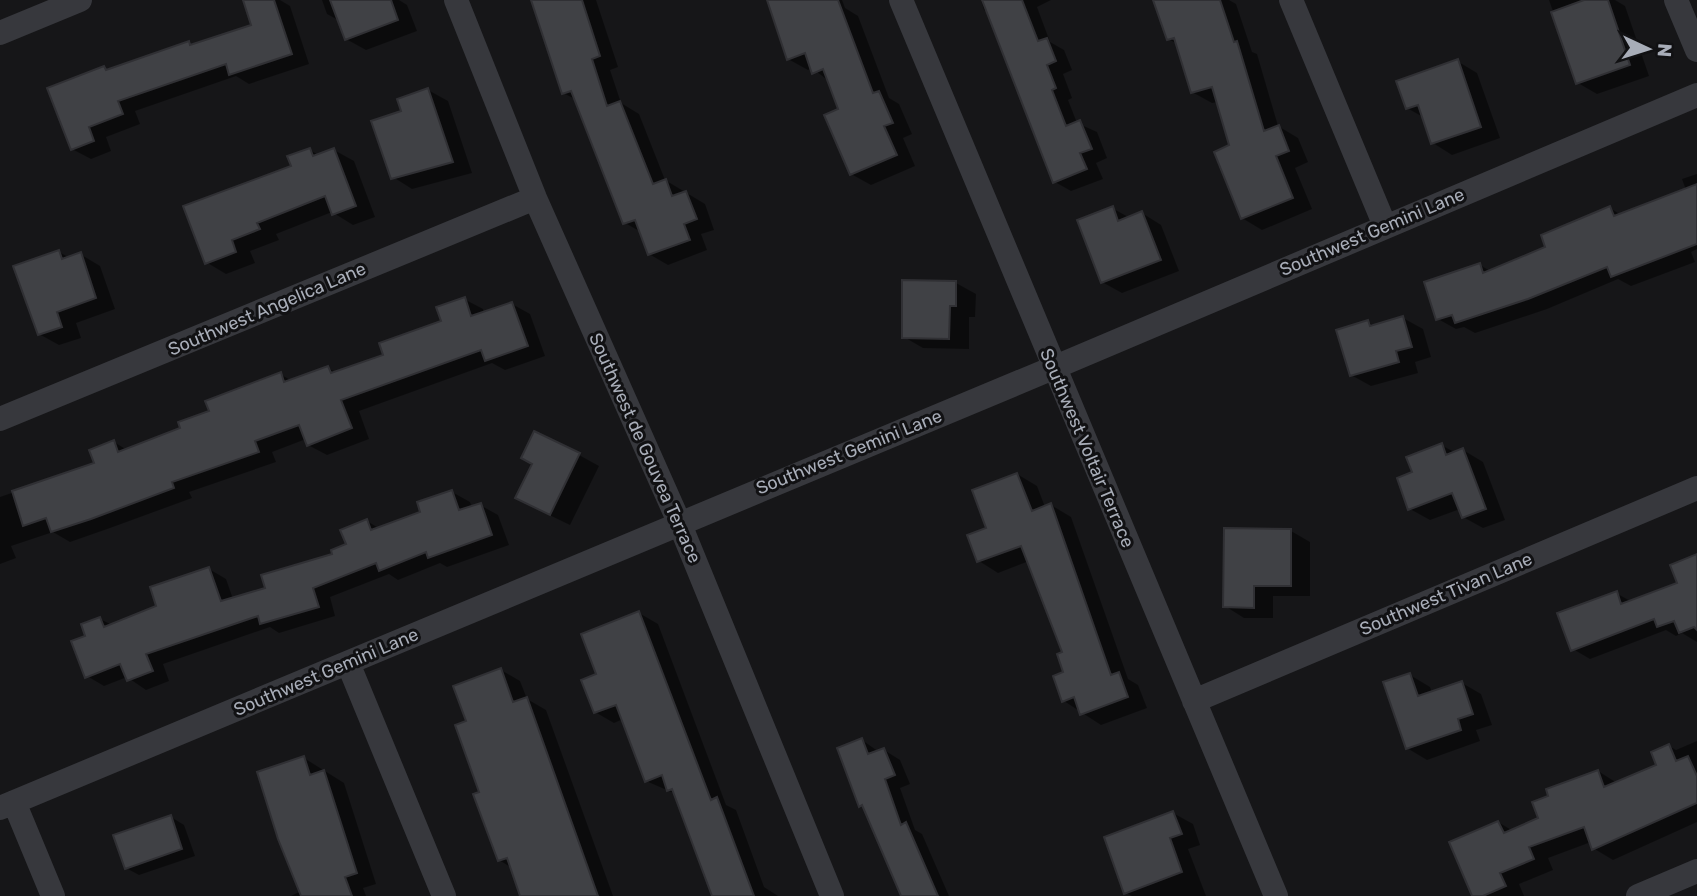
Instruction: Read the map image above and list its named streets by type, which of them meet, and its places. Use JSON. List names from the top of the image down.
{
  "streets": {
    "street": [
      "Southwest Gemini Lane",
      "Southwest Angelica Lane",
      "Southwest de Gouvea Terrace",
      "Southwest Voltair Terrace",
      "Southwest Tivan Lane"
    ]
  },
  "crossings": [
    ["Southwest Gemini Lane", "Southwest de Gouvea Terrace"],
    ["Southwest Gemini Lane", "Southwest Voltair Terrace"],
    ["Southwest Angelica Lane", "Southwest de Gouvea Terrace"],
    ["Southwest Voltair Terrace", "Southwest Tivan Lane"]
  ],
  "north": "right"
}
